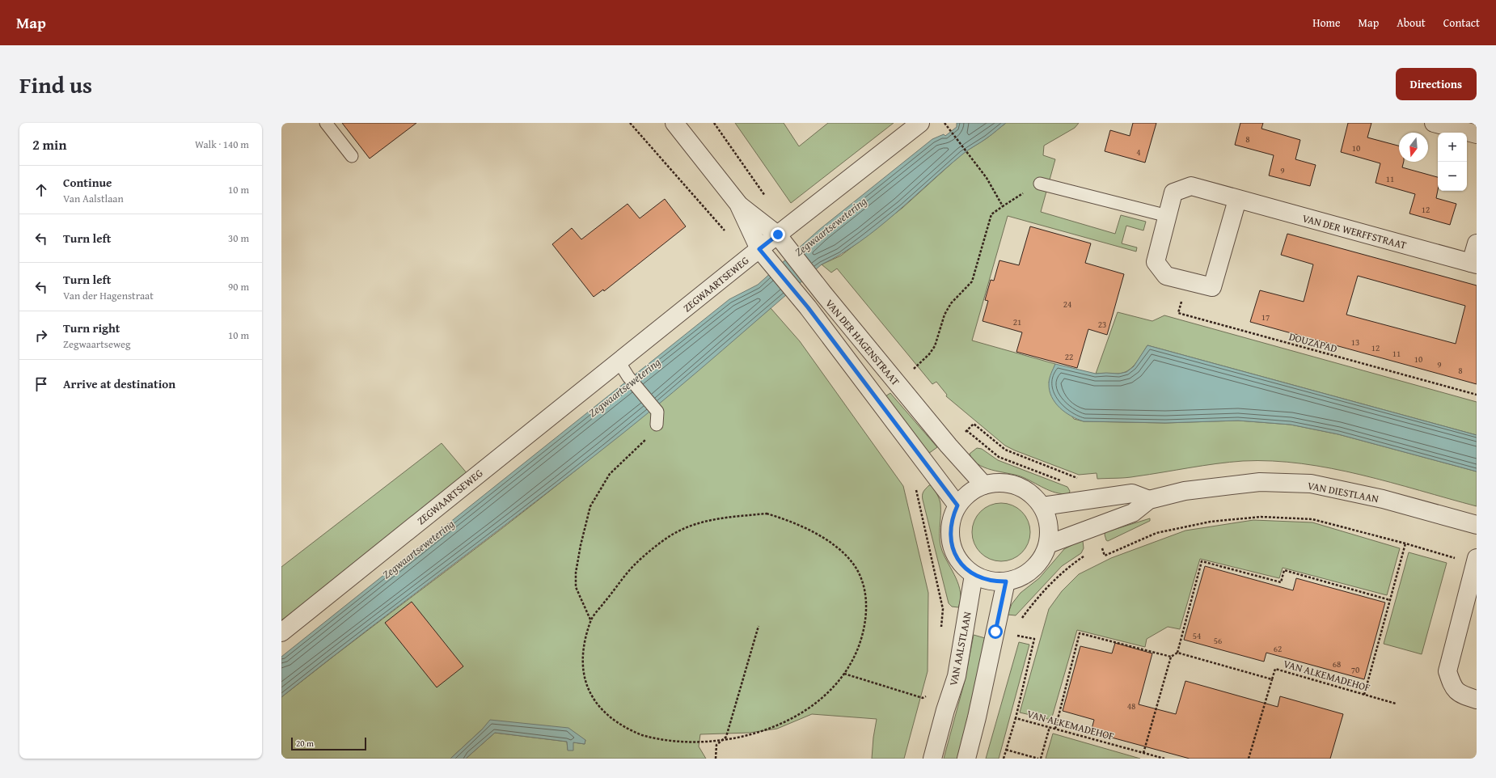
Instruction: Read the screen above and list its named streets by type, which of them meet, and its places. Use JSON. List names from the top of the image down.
{
  "streets": {
    "street": [
      "VAN DER WERFFSTRAAT",
      "ZEGWAARTSEWEG",
      "VAN DER HAGENSTRAAT",
      "VAN DIESTLAAN",
      "VAN AALSTLAAN"
    ],
    "path": ["DOUZAPAD", "VAN ALKEMADEHOF"]
  },
  "crossings": [
    ["VAN DER WERFFSTRAAT", "DOUZAPAD"],
    ["ZEGWAARTSEWEG", "VAN DER HAGENSTRAAT"],
    ["VAN DER HAGENSTRAAT", "VAN DIESTLAAN"],
    ["VAN DER HAGENSTRAAT", "VAN AALSTLAAN"],
    ["VAN DIESTLAAN", "VAN AALSTLAAN"]
  ],
  "water": ["Zegwaartsewetering"],
  "house_numbers": [
    "8",
    "10",
    "4",
    "9",
    "11",
    "12",
    "24",
    "17",
    "21",
    "23",
    "13",
    "12",
    "11",
    "22",
    "10",
    "9",
    "8",
    "54",
    "56",
    "62",
    "68",
    "70",
    "48"
  ],
  "scale_bar": "20 m",
  "north": "bottom",
  "page": {
    "header": "Map",
    "nav": [
      "Home",
      "Map",
      "About",
      "Contact"
    ],
    "title": "Find us",
    "buttons": "Directions",
    "heading": ["2 min", "Walk · 140 m"],
    "map_buttons": ["+", "−"],
    "list": [
      ["Continue", "Van Aalstlaan", "10 m"],
      ["Turn left", "30 m"],
      ["Turn left", "Van der Hagenstraat", "90 m"],
      ["Turn right", "Zegwaartseweg", "10 m"],
      "Arrive at destination"
    ],
    "scale": "20 m"
  }
}
